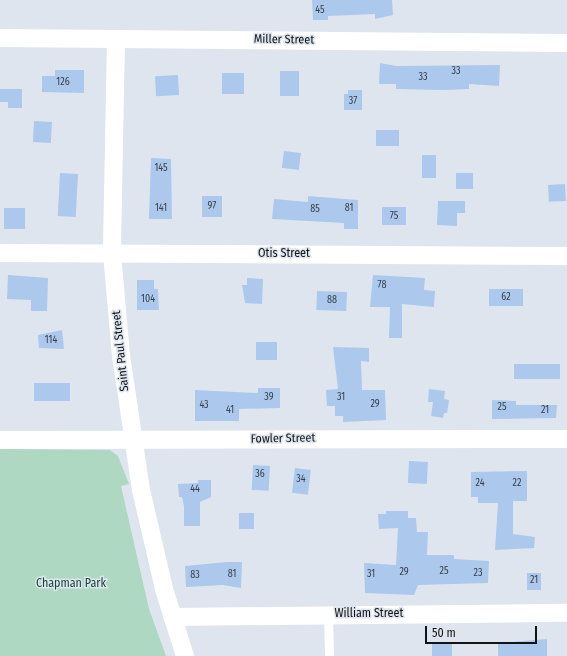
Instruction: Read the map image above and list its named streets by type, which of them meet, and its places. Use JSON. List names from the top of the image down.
{
  "streets": {
    "street": [
      "Miller Street",
      "Otis Street",
      "Saint Paul Street",
      "Fowler Street",
      "William Street"
    ]
  },
  "crossings": [
    ["Miller Street", "Saint Paul Street"],
    ["Otis Street", "Saint Paul Street"],
    ["Saint Paul Street", "Fowler Street"],
    ["Saint Paul Street", "William Street"]
  ],
  "parks": ["Chapman Park"],
  "house_numbers": [
    "45",
    "33",
    "33",
    "126",
    "37",
    "145",
    "97",
    "141",
    "81",
    "85",
    "75",
    "78",
    "62",
    "104",
    "88",
    "114",
    "39",
    "31",
    "29",
    "43",
    "25",
    "41",
    "21",
    "36",
    "34",
    "24",
    "22",
    "44",
    "25",
    "29",
    "23",
    "81",
    "31",
    "83",
    "21"
  ],
  "scale_bar": "50 m"
}
